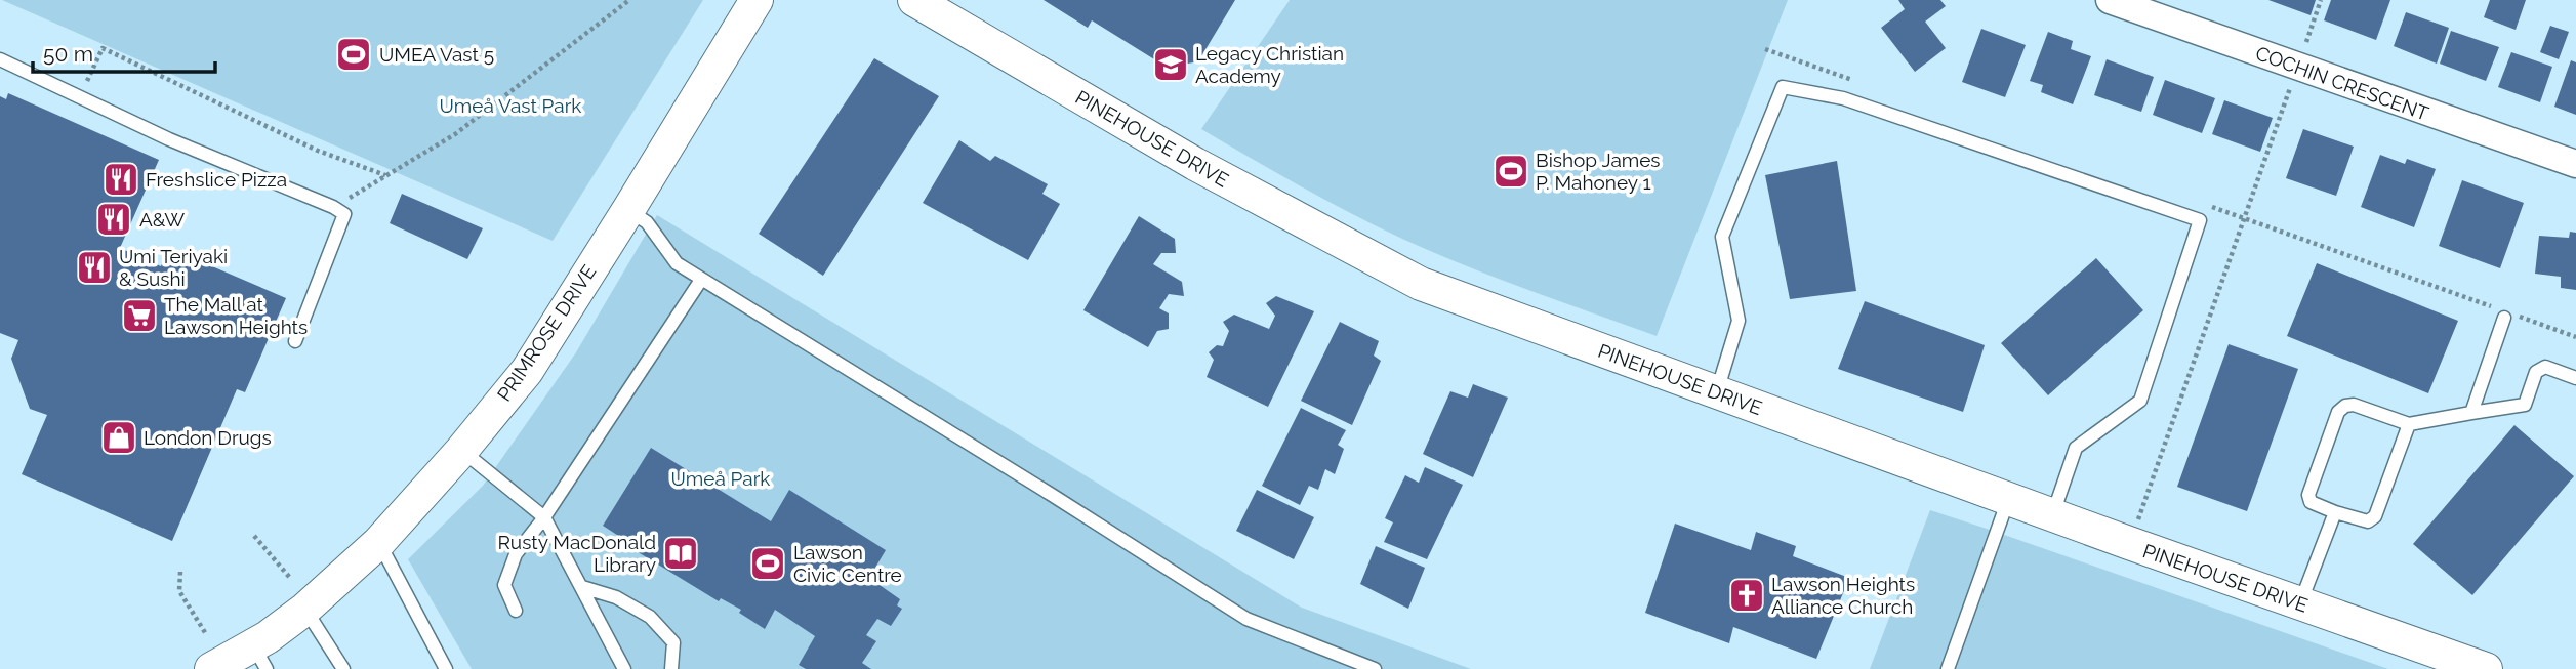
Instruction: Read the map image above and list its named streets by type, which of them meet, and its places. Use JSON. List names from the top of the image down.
{
  "streets": {
    "street": ["COCHIN CRESCENT", "PINEHOUSE DRIVE", "PRIMROSE DRIVE"]
  },
  "parks": ["Umeå Vast Park", "Umeå Park"],
  "places": {
    "sports": ["UMEA Vast 5", "Bishop James P. Mahoney 1", "Lawson Civic Centre"],
    "school or university": ["Legacy Christian Academy"],
    "restaurant": ["Freshslice Pizza", "A&W", "Umi Teriyaki & Sushi"],
    "supermarket": ["The Mall at Lawson Heights"],
    "shop": ["London Drugs"],
    "library": ["Rusty MacDonald Library"],
    "church": ["Lawson Heights Alliance Church"]
  },
  "scale_bar": "50 m"
}
